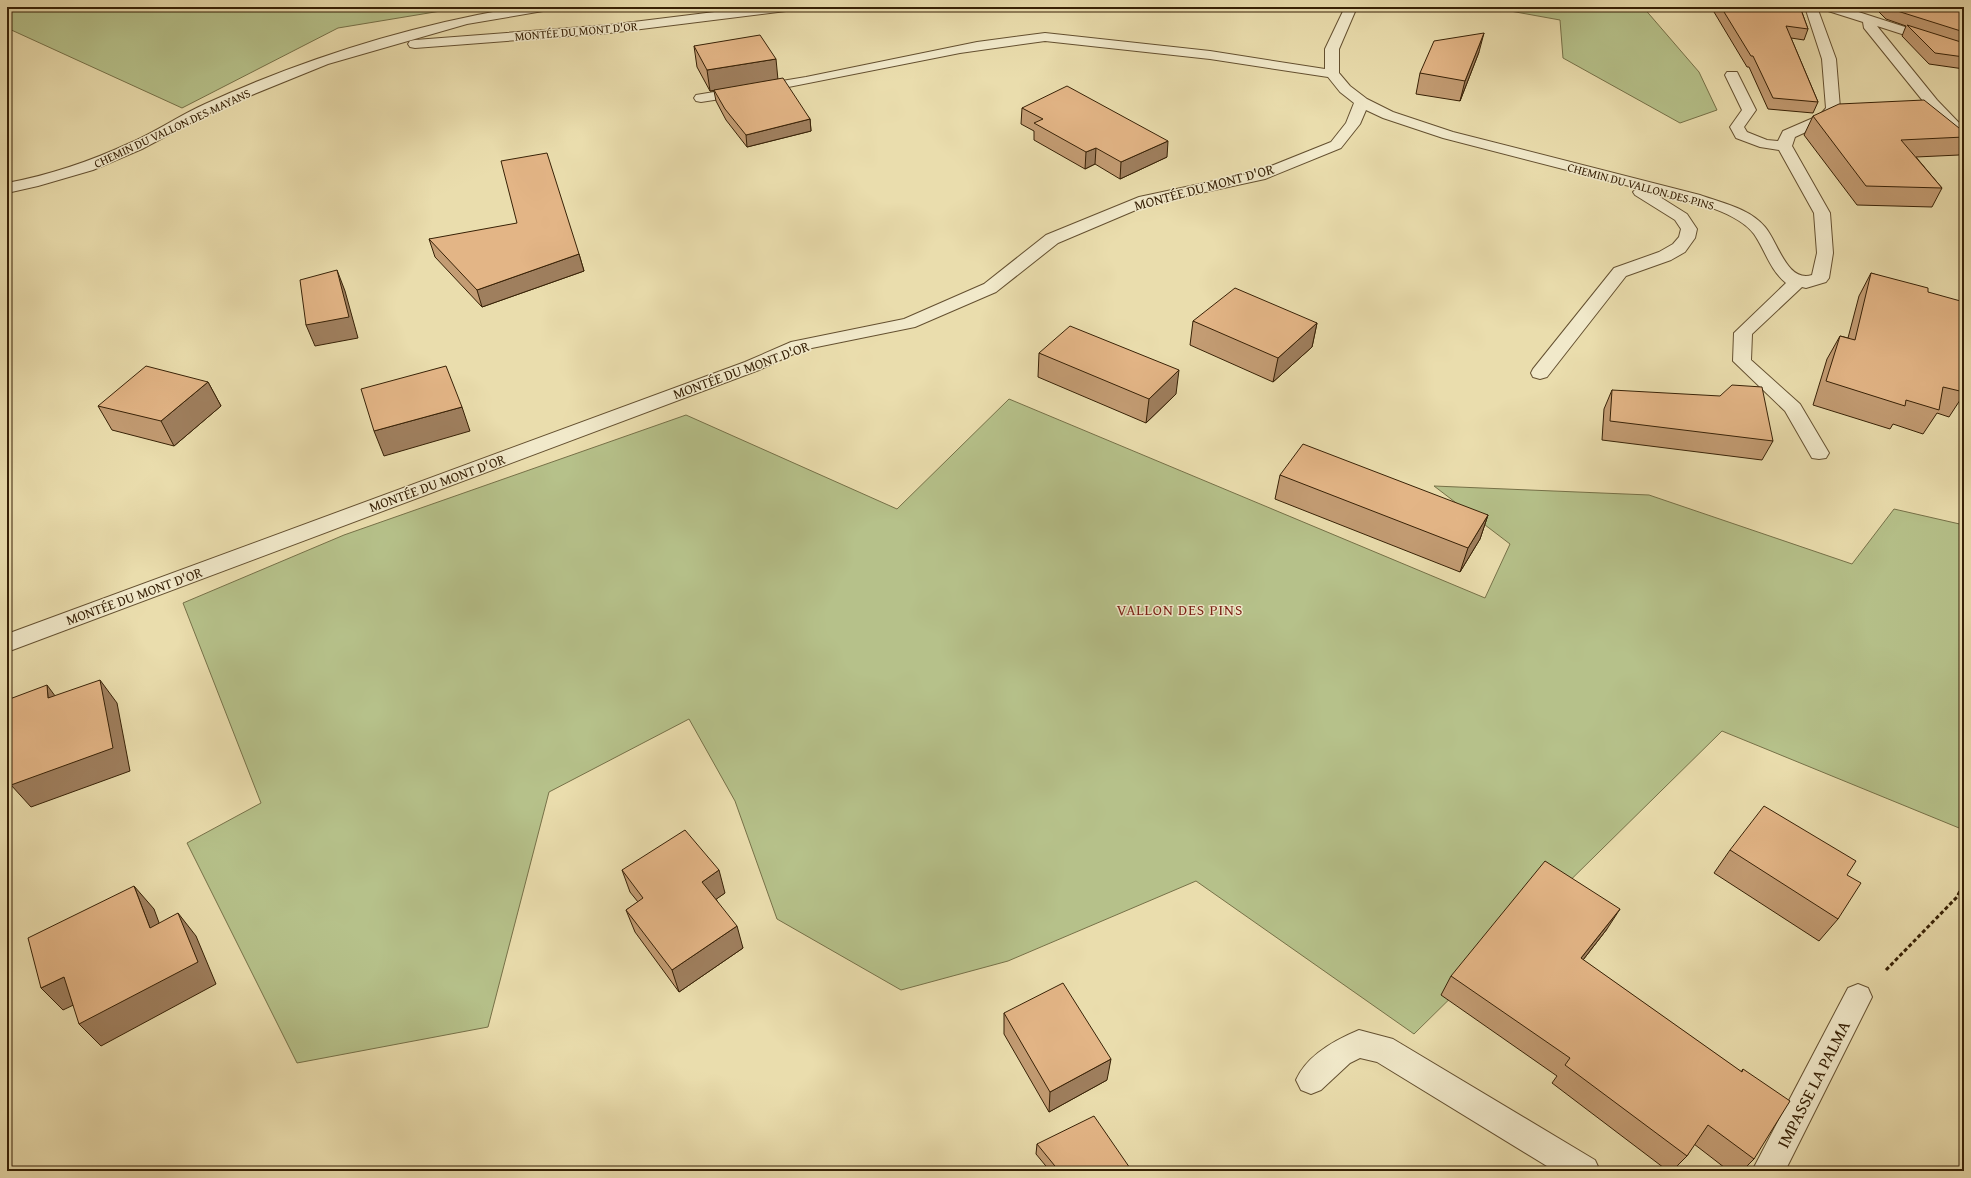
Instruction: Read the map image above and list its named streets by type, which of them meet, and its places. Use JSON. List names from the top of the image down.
{
  "streets": {
    "street": [
      "MONTÉE DU MONT D'OR",
      "CHEMIN DU VALLON DES MAYANS",
      "CHEMIN DU VALLON DES PINS",
      "IMPASSE LA PALMA"
    ]
  },
  "crossings": [
    ["MONTÉE DU MONT D'OR", "CHEMIN DU VALLON DES MAYANS"],
    ["MONTÉE DU MONT D'OR", "CHEMIN DU VALLON DES PINS"]
  ],
  "districts": ["VALLON DES PINS"]
}
